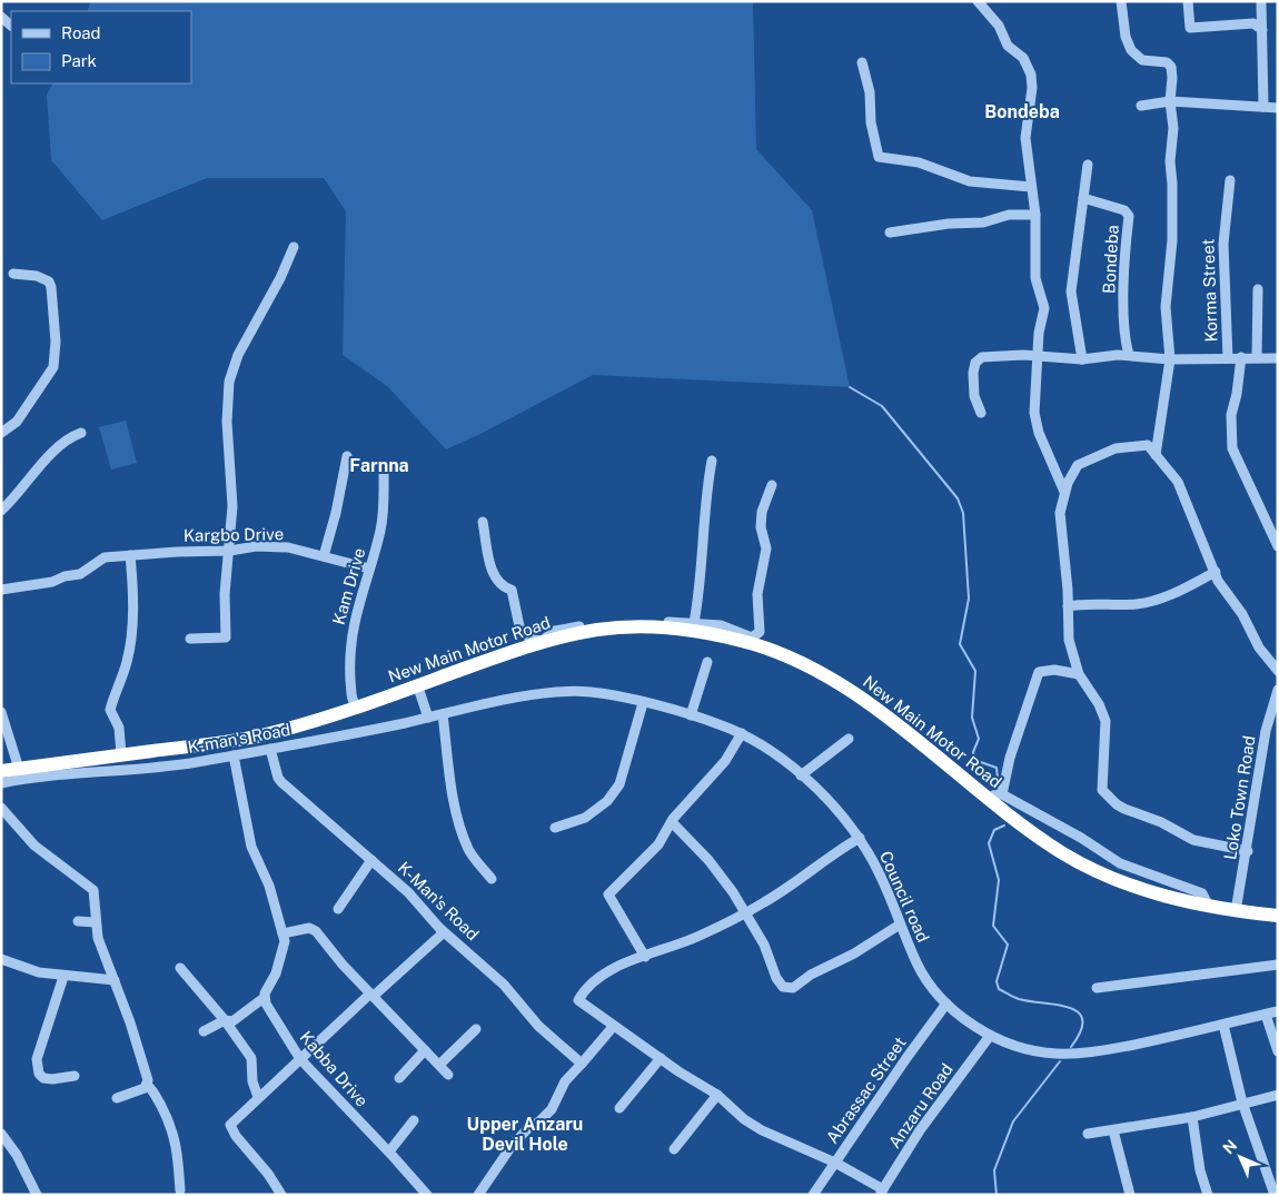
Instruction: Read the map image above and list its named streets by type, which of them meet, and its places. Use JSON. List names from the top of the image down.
{
  "streets": {
    "highway": ["New Main Motor Road"],
    "street": [
      "Bondeba",
      "Korma Street",
      "Kargbo Drive",
      "Kam Drive",
      "K-man's Road",
      "Loko Town Road",
      "Council road",
      "K-Man's Road",
      "Kabba Drive",
      "Abrassac Street",
      "Anzaru Road"
    ]
  },
  "crossings": [
    ["Kargbo Drive", "Kam Drive"],
    ["Kam Drive", "New Main Motor Road"],
    ["New Main Motor Road", "K-man's Road"],
    ["New Main Motor Road", "Loko Town Road"],
    ["K-man's Road", "Council road"],
    ["K-man's Road", "K-Man's Road"],
    ["Council road", "Abrassac Street"],
    ["Council road", "Anzaru Road"]
  ],
  "districts": ["Bondeba", "Farnna", "Upper Anzaru Devil Hole"],
  "legend": ["Road", "Park"],
  "north": "top left"
}
